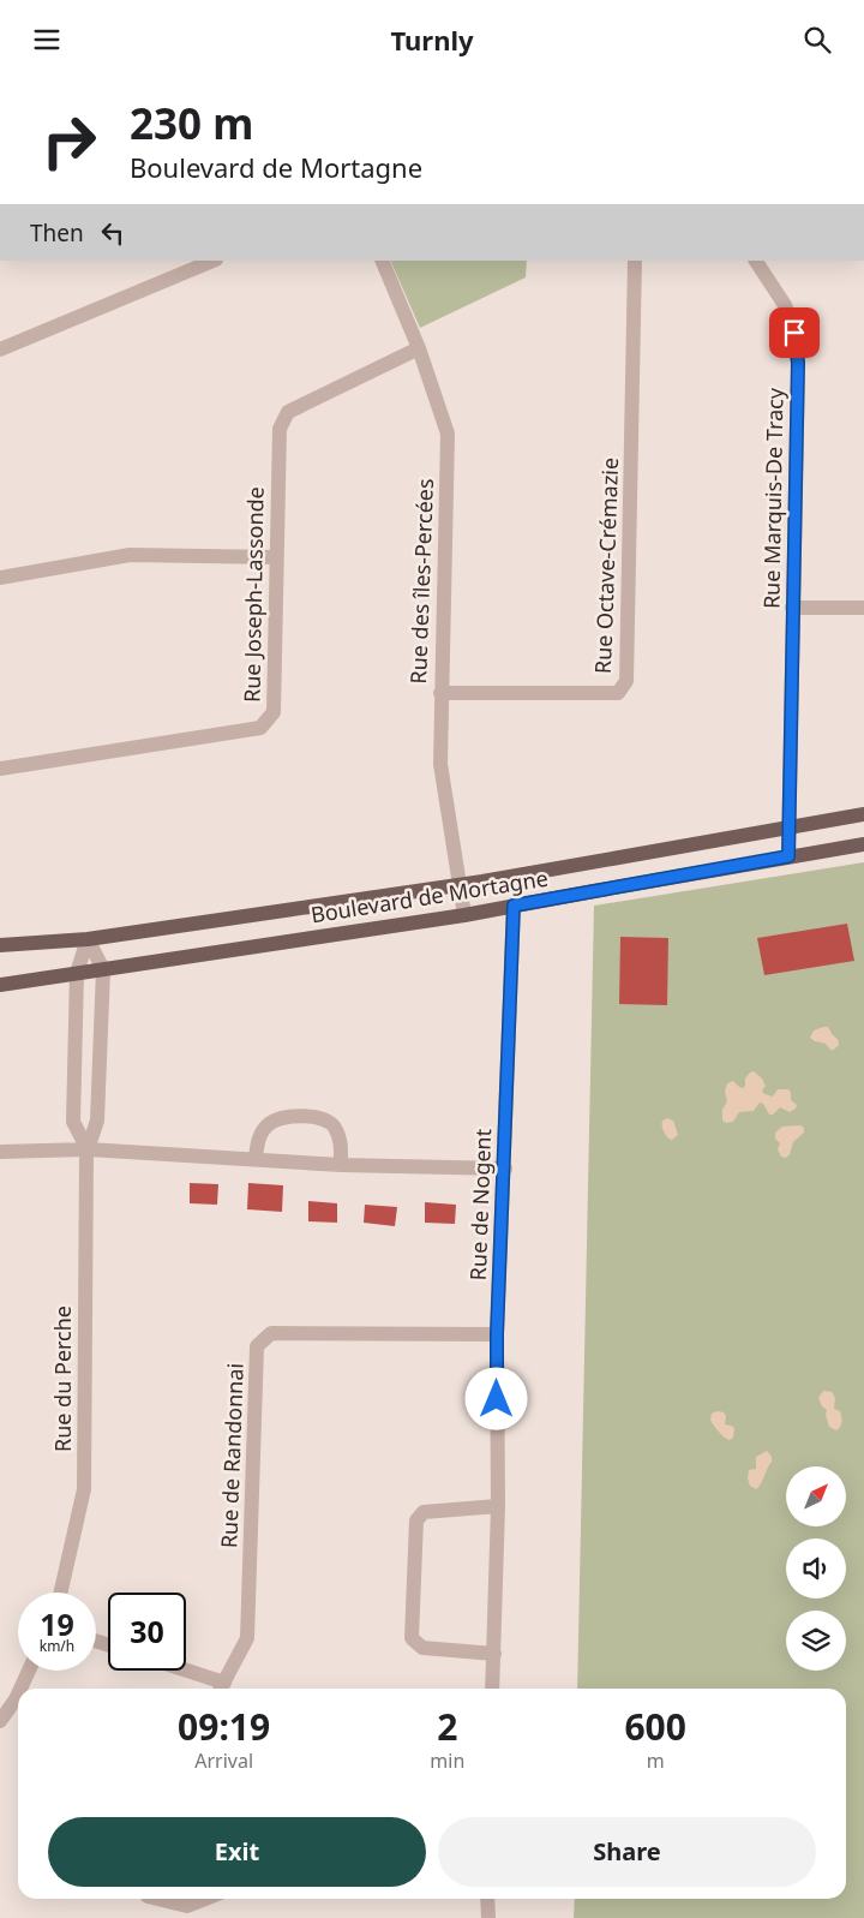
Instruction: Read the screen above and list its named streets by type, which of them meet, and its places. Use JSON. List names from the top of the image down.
{
  "streets": {
    "main road": ["Boulevard de Mortagne"],
    "street": [
      "Rue Marquis-De Tracy",
      "Rue Octave-Crémazie",
      "Rue des îles-Percées",
      "Rue Joseph-Lassonde",
      "Rue de Nogent",
      "Rue du Perche",
      "Rue de Randonnai"
    ]
  },
  "crossings": [
    ["Rue Marquis-De Tracy", "Boulevard de Mortagne"],
    ["Rue Octave-Crémazie", "Rue des îles-Percées"],
    ["Rue des îles-Percées", "Rue Joseph-Lassonde"],
    ["Rue des îles-Percées", "Boulevard de Mortagne"],
    ["Boulevard de Mortagne", "Rue de Nogent"],
    ["Boulevard de Mortagne", "Rue du Perche"],
    ["Rue de Nogent", "Rue de Randonnai"]
  ],
  "north": "top right",
  "page": {
    "header": "Turnly",
    "turn": ["230 m", "Boulevard de Mortagne"],
    "then": "Then",
    "speed": "19 km/h",
    "limit": "30",
    "eta": [
      "09:19",
      "Arrival",
      "2",
      "min",
      "600",
      "m"
    ],
    "buttons": ["Exit", "Share"]
  }
}
